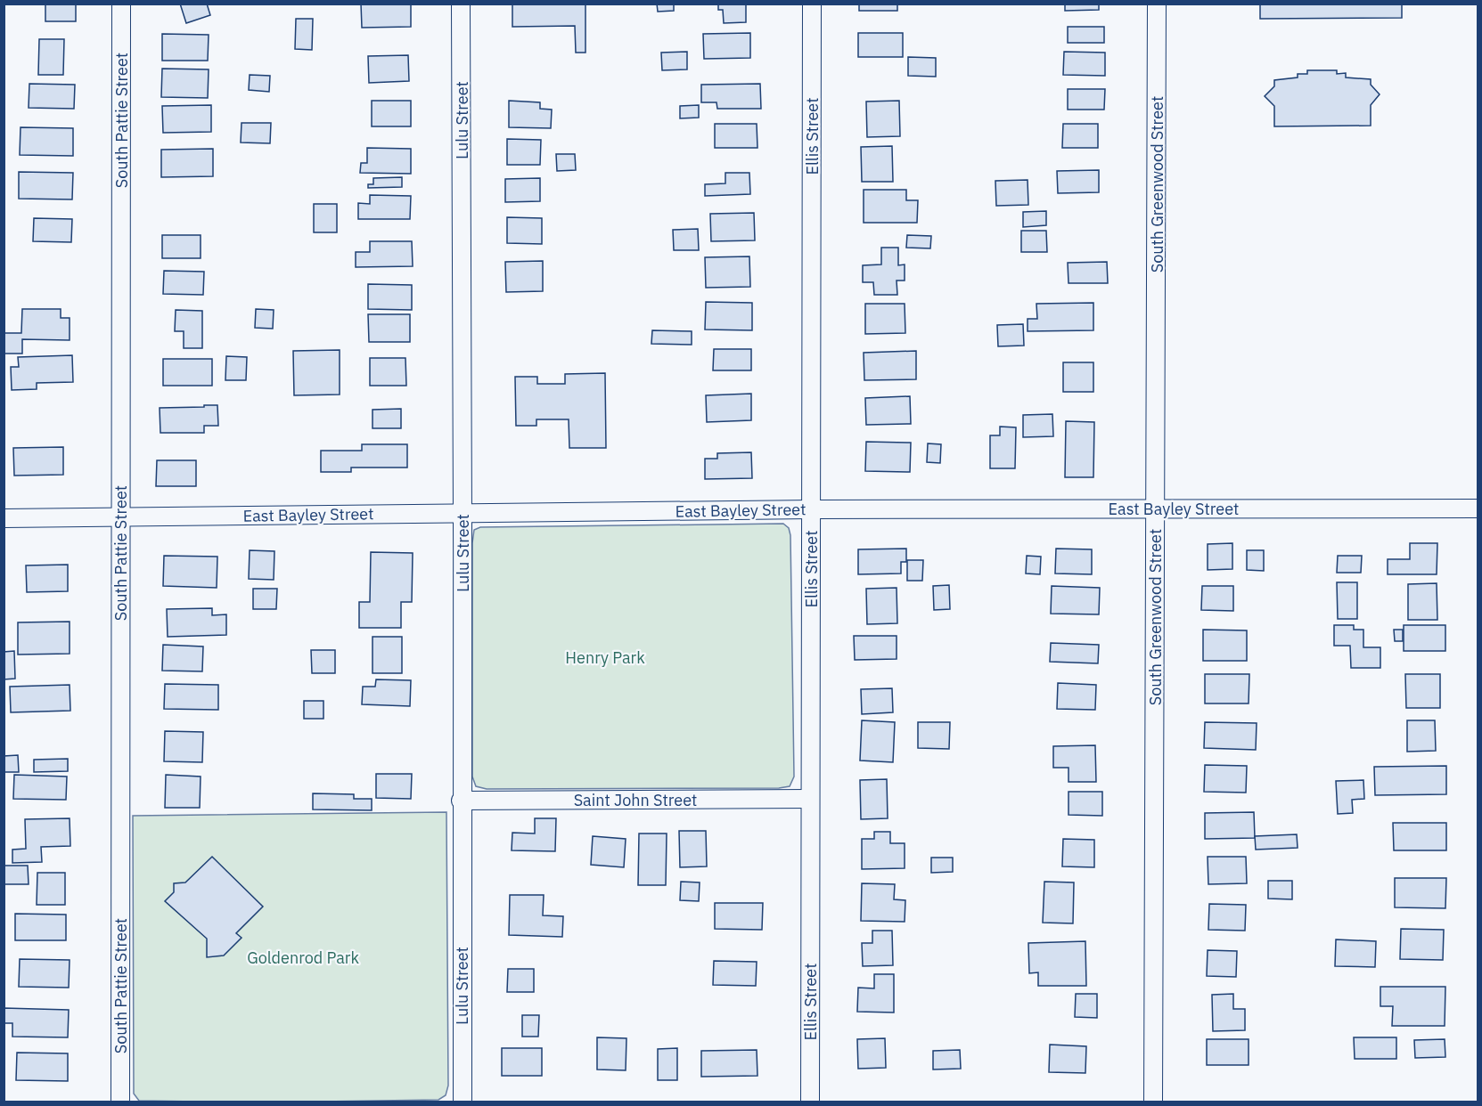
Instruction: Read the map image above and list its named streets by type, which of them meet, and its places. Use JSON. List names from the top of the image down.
{
  "streets": {
    "street": [
      "South Pattie Street",
      "Lulu Street",
      "Ellis Street",
      "South Greenwood Street",
      "East Bayley Street",
      "Saint John Street"
    ]
  },
  "crossings": [
    ["South Pattie Street", "East Bayley Street"],
    ["Lulu Street", "East Bayley Street"],
    ["Lulu Street", "Saint John Street"],
    ["Ellis Street", "East Bayley Street"],
    ["Ellis Street", "Saint John Street"],
    ["South Greenwood Street", "East Bayley Street"]
  ],
  "parks": ["Henry Park", "Goldenrod Park"]
}
